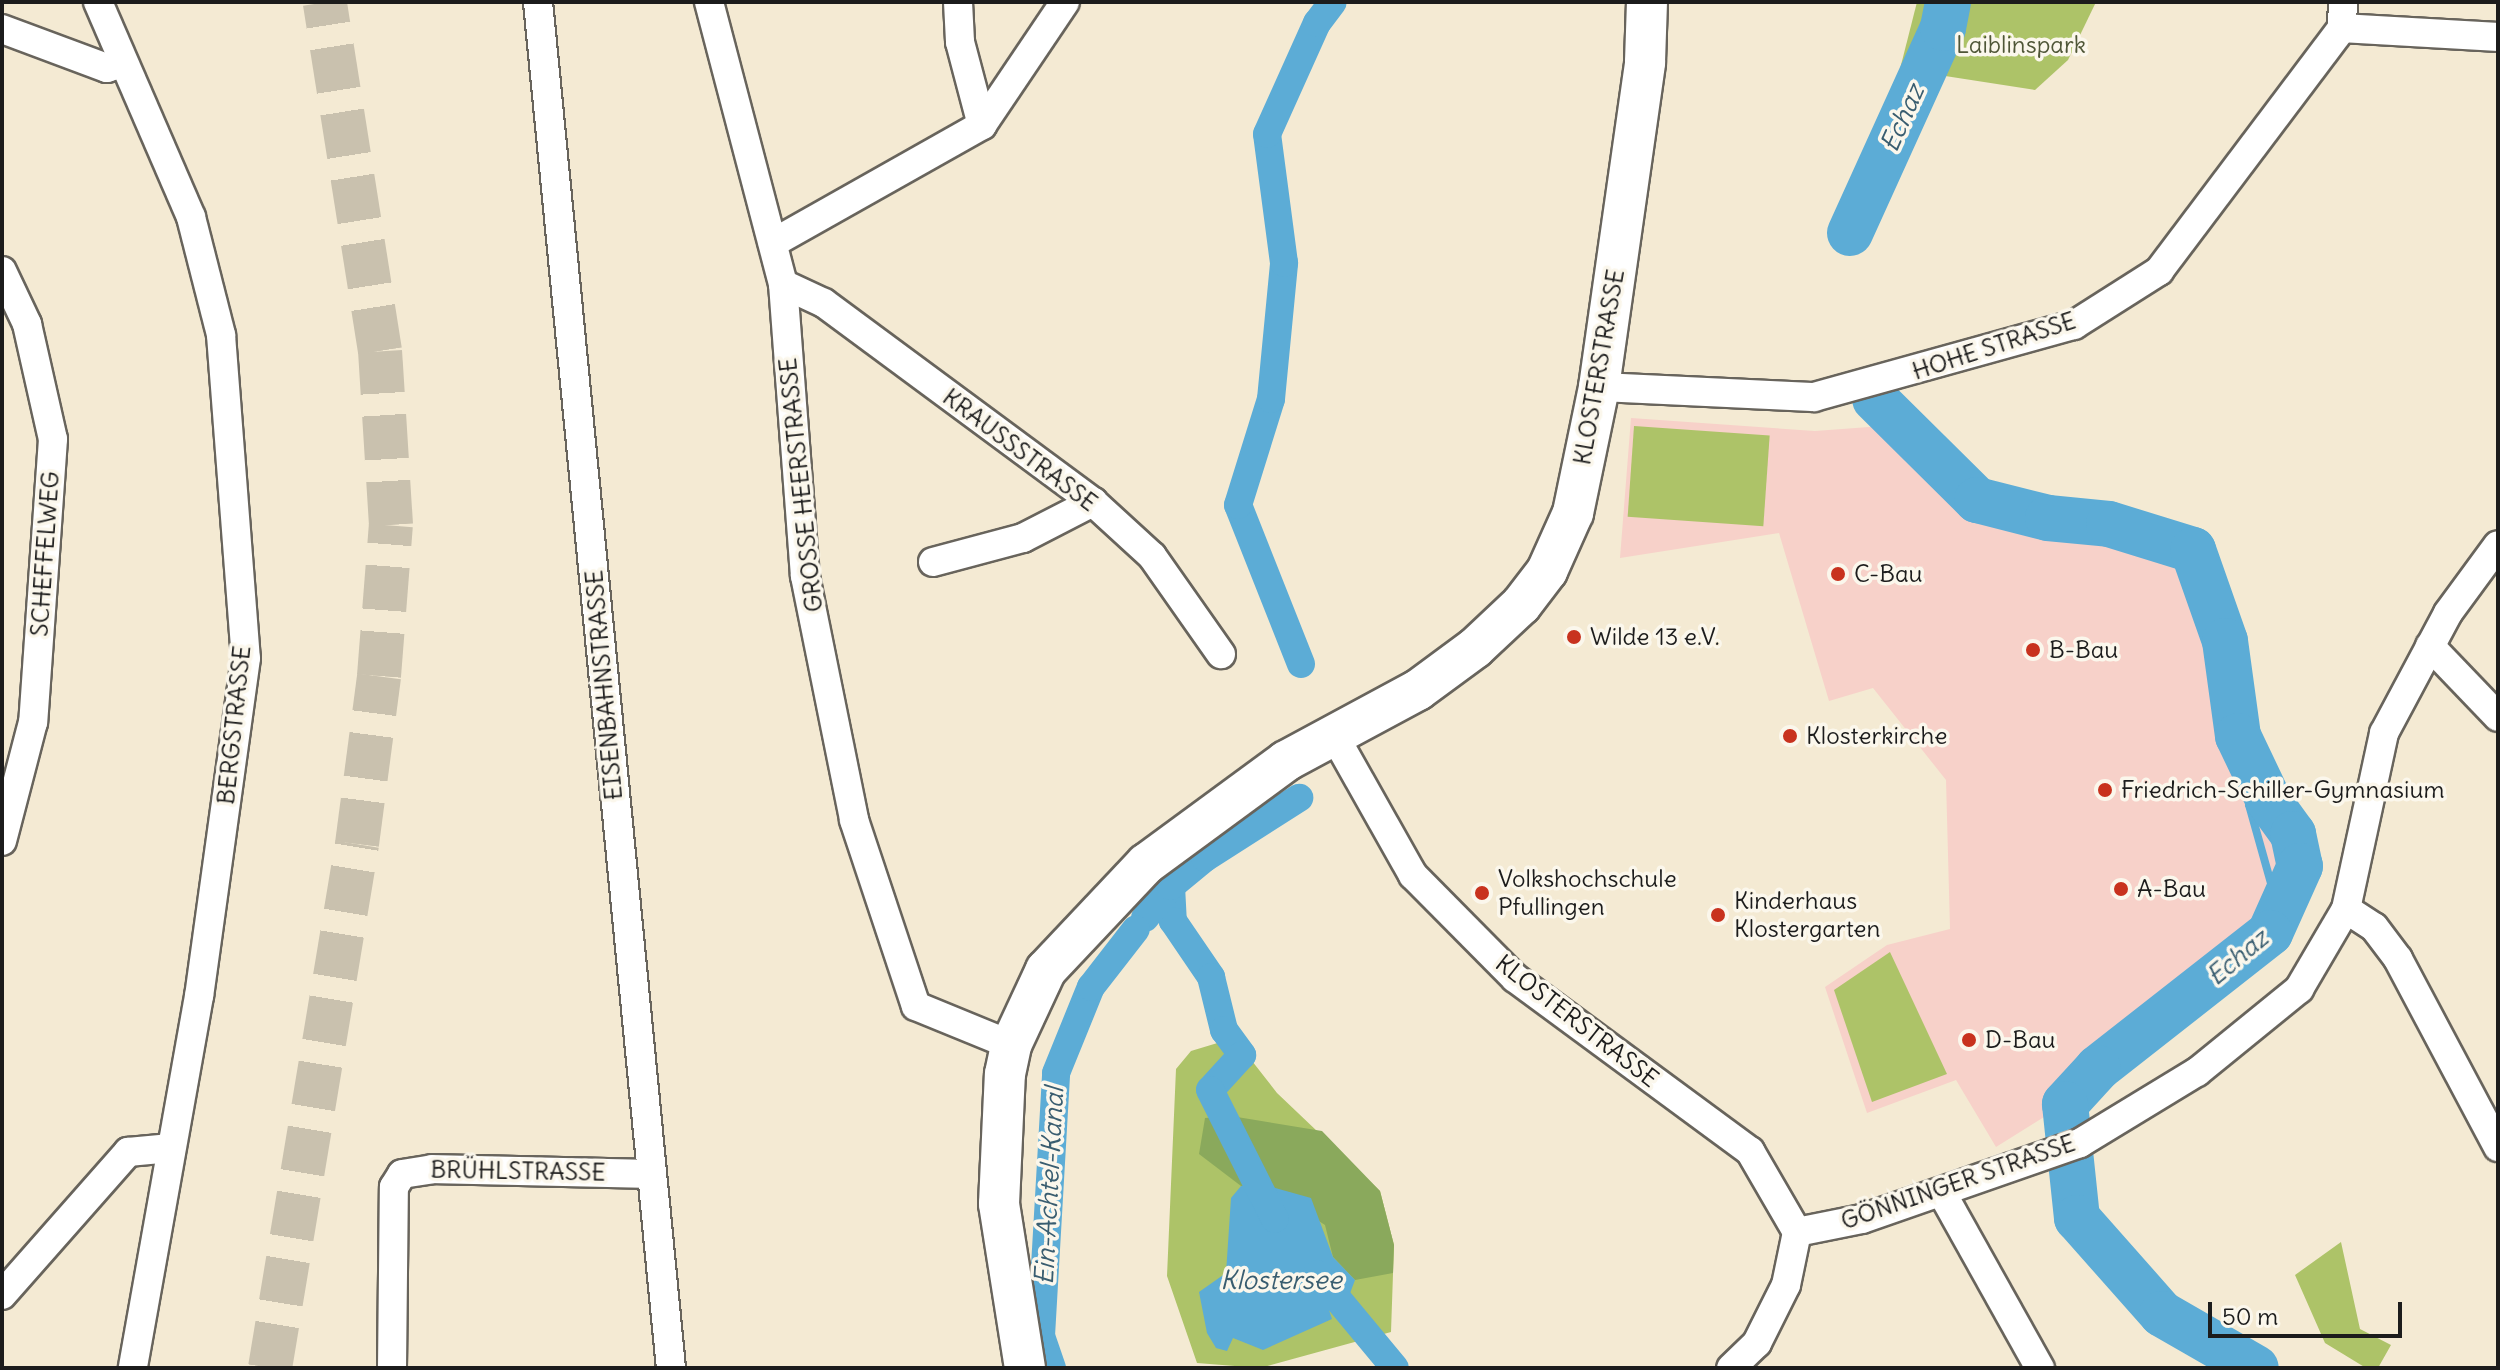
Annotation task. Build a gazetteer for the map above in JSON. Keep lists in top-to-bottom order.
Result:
{
  "streets": {
    "main road": ["KLOSTERSTRASSE"],
    "street": [
      "HOHE STRASSE",
      "KRAUSSSTRASSE",
      "GROSSE HEERSTRASSE",
      "SCHEFFELWEG",
      "EISENBAHNSTRASSE",
      "BERGSTRASSE",
      "BRÜHLSTRASSE",
      "GÖNNINGER STRASSE"
    ]
  },
  "crossings": [
    ["HOHE STRASSE", "KLOSTERSTRASSE"],
    ["KLOSTERSTRASSE", "GÖNNINGER STRASSE"],
    ["KRAUSSSTRASSE", "GROSSE HEERSTRASSE"],
    ["EISENBAHNSTRASSE", "BRÜHLSTRASSE"]
  ],
  "water": ["Echaz", "Ein-Achtel-Kanal", "Klostersee"],
  "parks": ["Laiblinspark"],
  "places": [
    "C-Bau",
    "Wilde 13 e.V.",
    "B-Bau",
    "Klosterkirche",
    "Friedrich-Schiller-Gymnasium",
    "A-Bau",
    "Volkshochschule Pfullingen",
    "Kinderhaus Klostergarten",
    "D-Bau"
  ],
  "scale_bar": "50 m"
}
